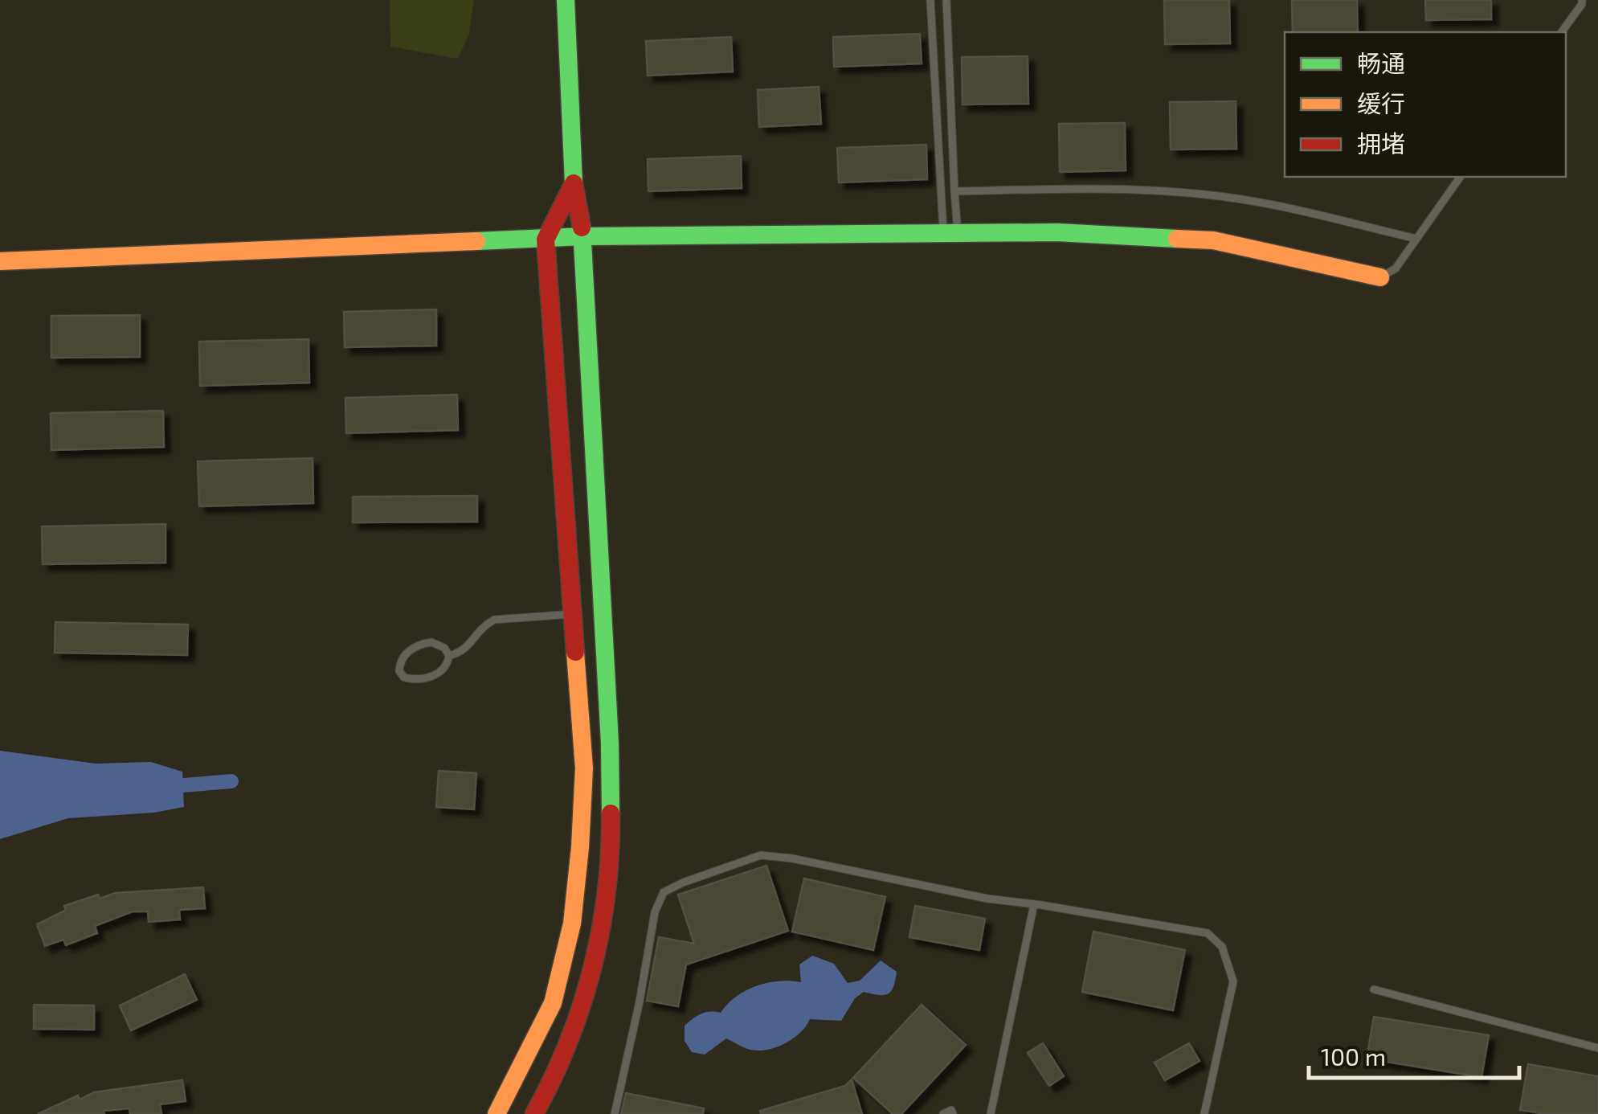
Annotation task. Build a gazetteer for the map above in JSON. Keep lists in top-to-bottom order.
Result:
{
  "legend": ["畅通", "缓行", "拥堵"],
  "scale_bar": "100 m"
}
